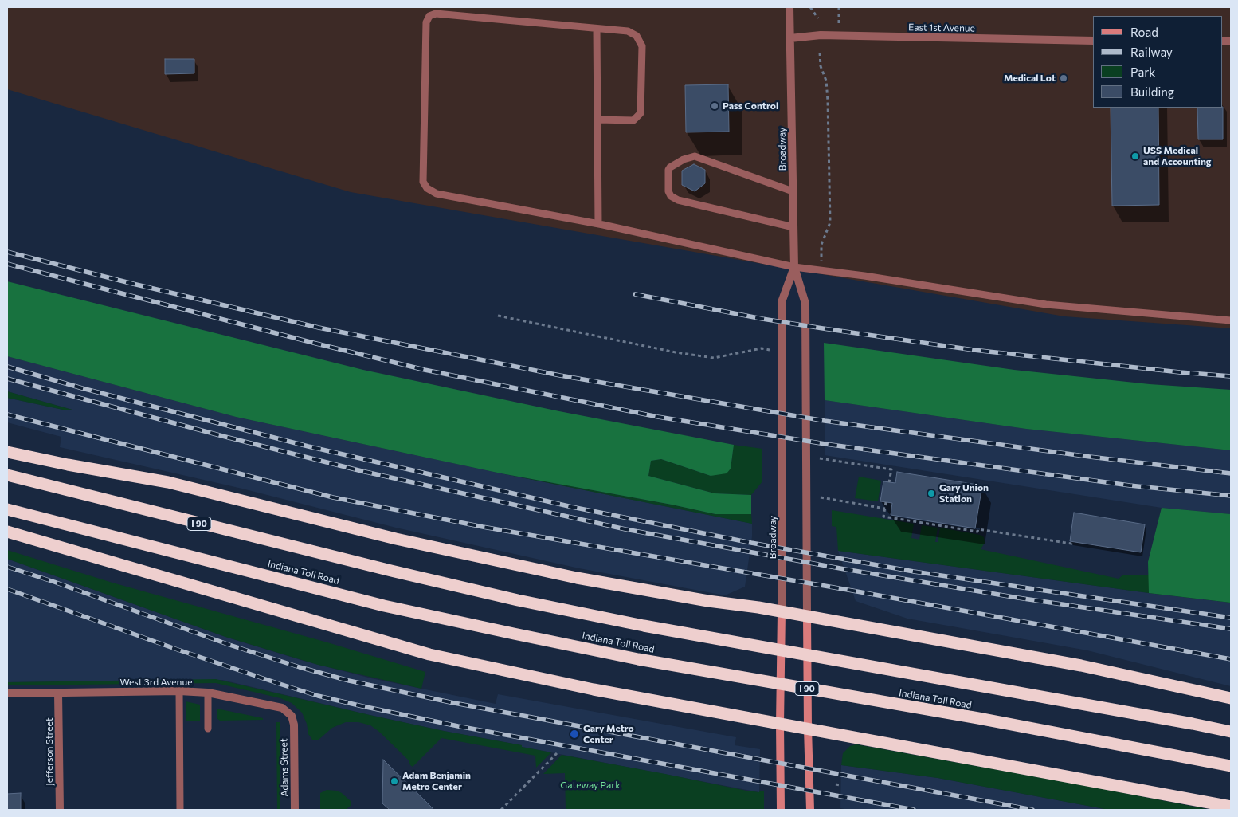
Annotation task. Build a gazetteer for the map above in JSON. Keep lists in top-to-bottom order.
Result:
{
  "streets": {
    "highway": ["I 90", "Indiana Toll Road"],
    "main road": ["Broadway"],
    "street": [
      "East 1st Avenue",
      "West 3rd Avenue",
      "Jefferson Street",
      "Adams Street"
    ]
  },
  "crossings": [
    ["East 1st Avenue", "Broadway"],
    ["West 3rd Avenue", "Jefferson Street"],
    ["West 3rd Avenue", "Adams Street"]
  ],
  "parks": ["Gateway Park"],
  "places": [
    "Medical Lot",
    "Pass Control",
    "USS Medical and Accounting",
    "Gary Union Station",
    "Gary Metro Center",
    "Adam Benjamin Metro Center"
  ],
  "legend": [
    "Road",
    "Railway",
    "Park",
    "Building"
  ]
}
